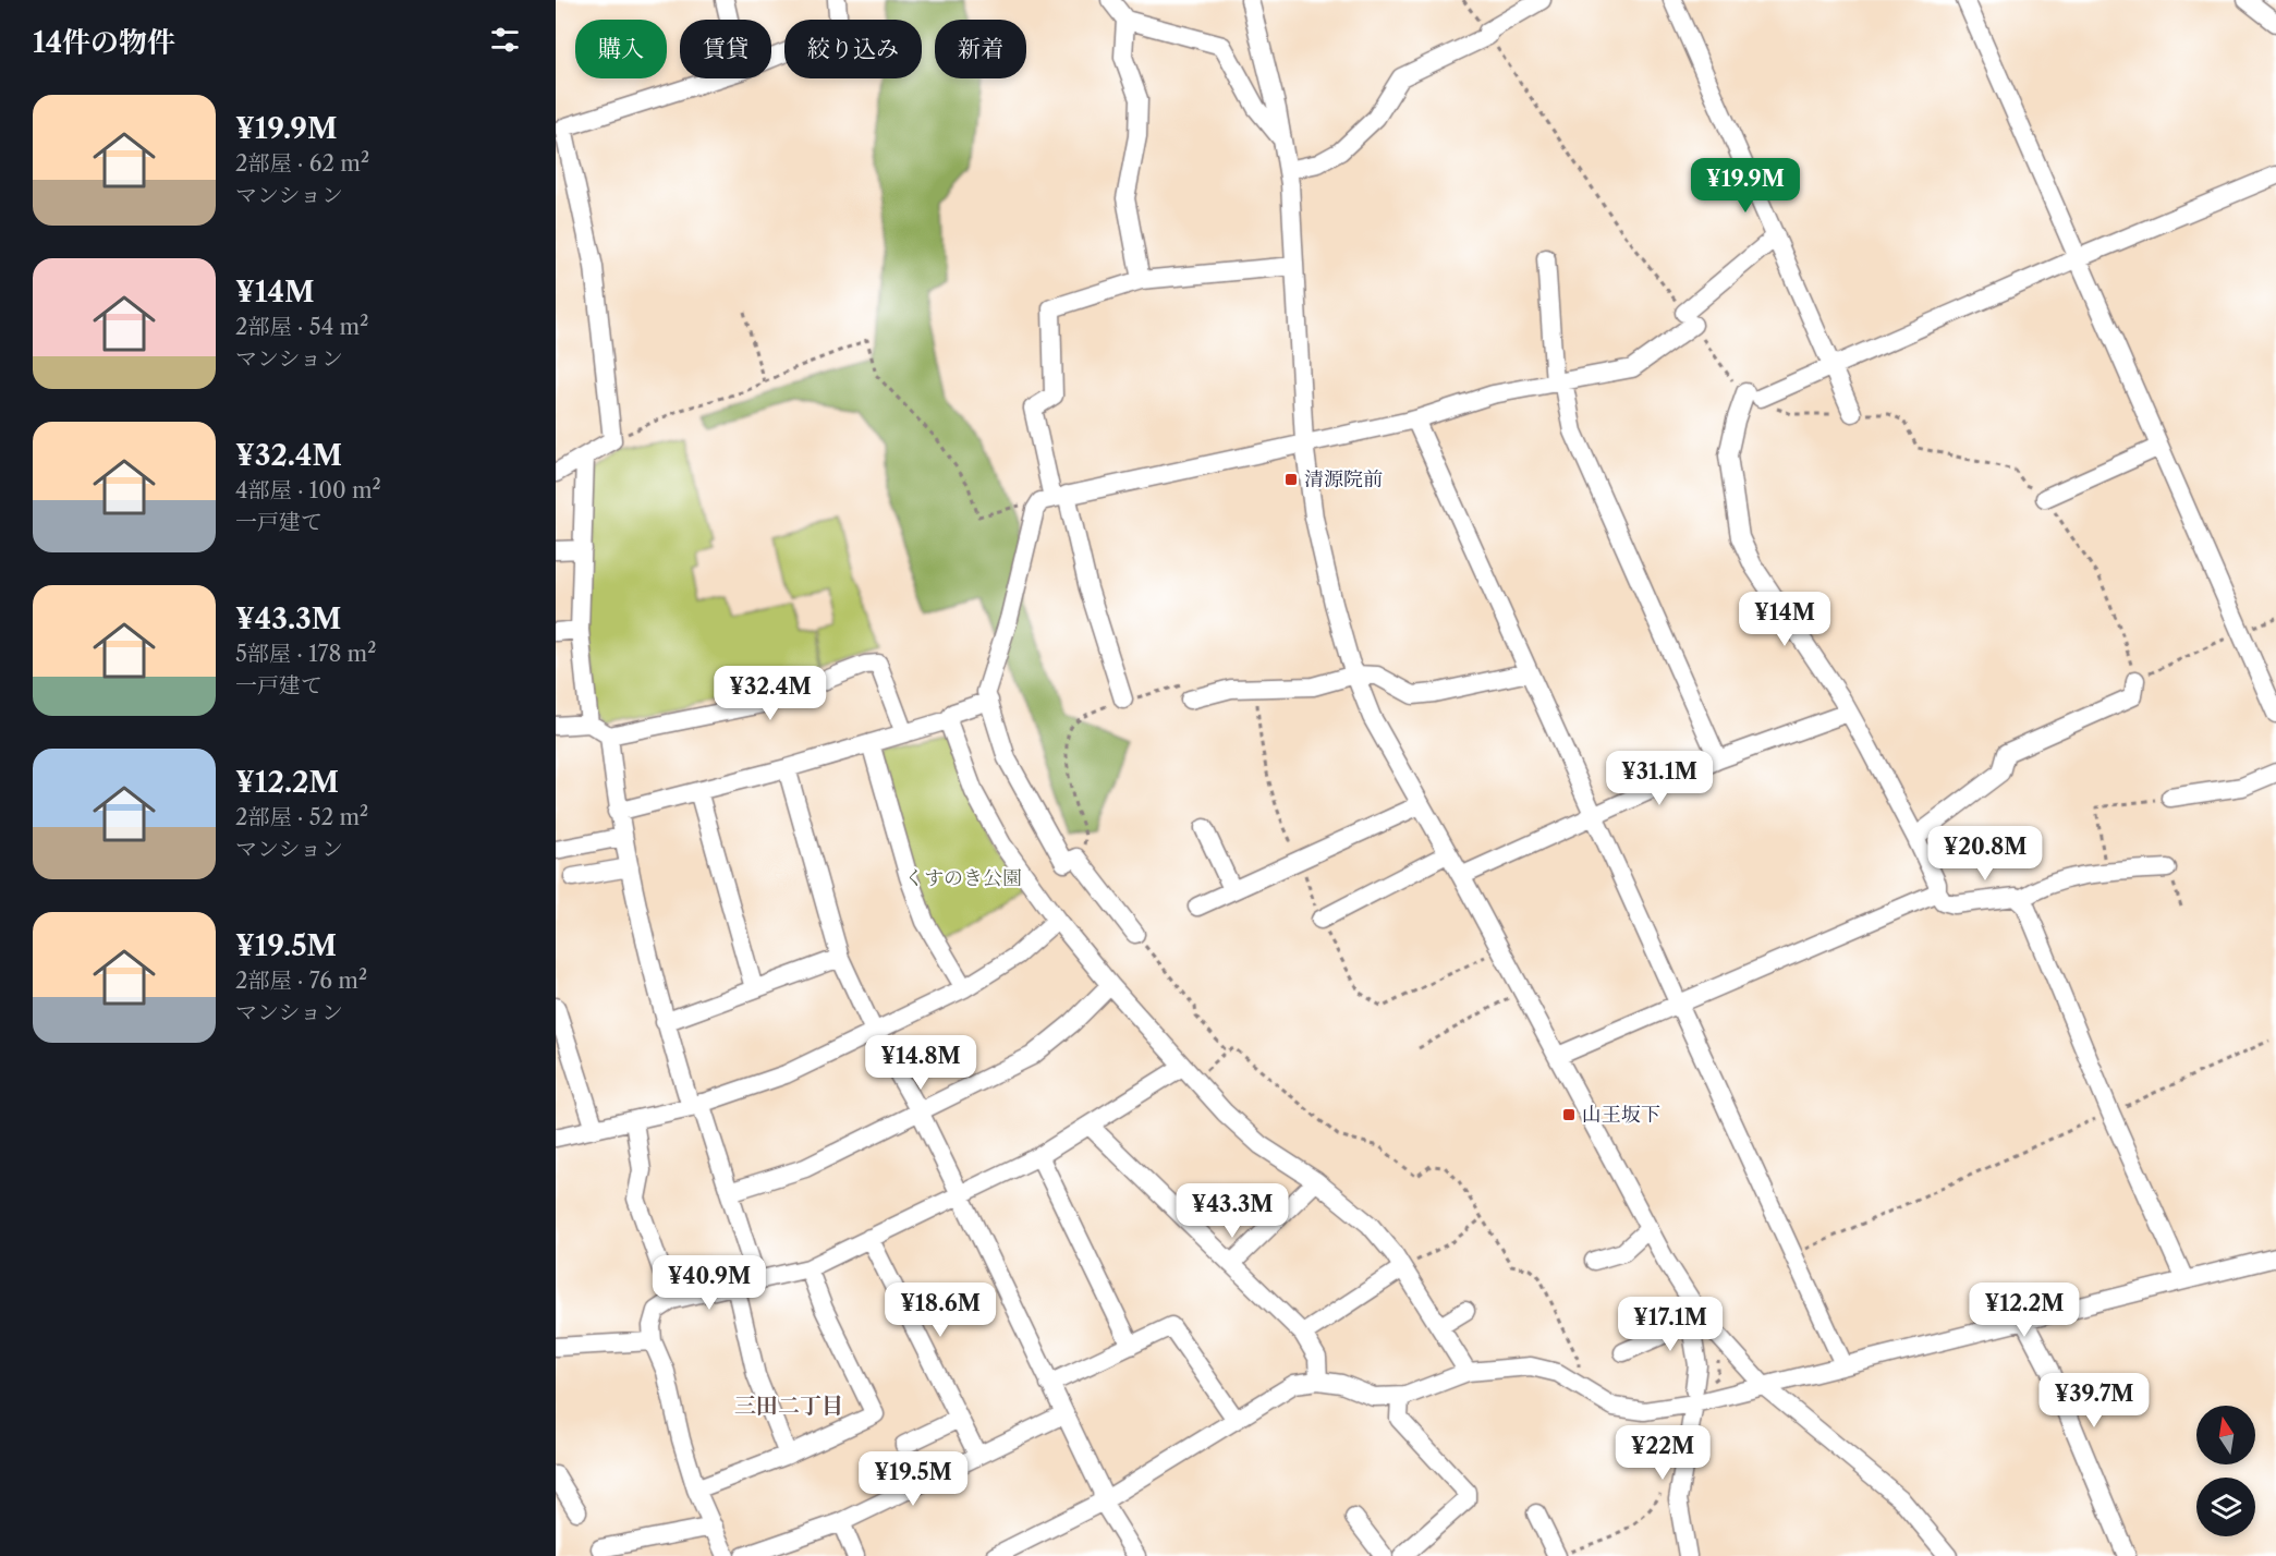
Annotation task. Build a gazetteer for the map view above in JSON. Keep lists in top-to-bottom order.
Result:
{
  "districts": ["三田二丁目"],
  "parks": ["くすのき公園"],
  "places": {
    "transit": ["清源院前", "山王坂下"]
  },
  "north": "top",
  "page": {
    "heading": "14件の物件",
    "chip": [
      "購入",
      "賃貸",
      "絞り込み",
      "新着"
    ],
    "list": [
      {
        "name": "¥19.9M",
        "note": "2部屋 · 62 m² · マンション"
      },
      {
        "name": "¥14M",
        "note": "2部屋 · 54 m² · マンション"
      },
      {
        "name": "¥32.4M",
        "note": "4部屋 · 100 m² · 一戸建て"
      },
      {
        "name": "¥43.3M",
        "note": "5部屋 · 178 m² · 一戸建て"
      },
      {
        "name": "¥12.2M",
        "note": "2部屋 · 52 m² · マンション"
      },
      {
        "name": "¥19.5M",
        "note": "2部屋 · 76 m² · マンション"
      }
    ],
    "price": [
      "¥19.9M",
      "¥14M",
      "¥32.4M",
      "¥31.1M",
      "¥20.8M",
      "¥14.8M",
      "¥43.3M",
      "¥40.9M",
      "¥18.6M",
      "¥12.2M",
      "¥17.1M",
      "¥39.7M",
      "¥22M",
      "¥19.5M"
    ]
  }
}
